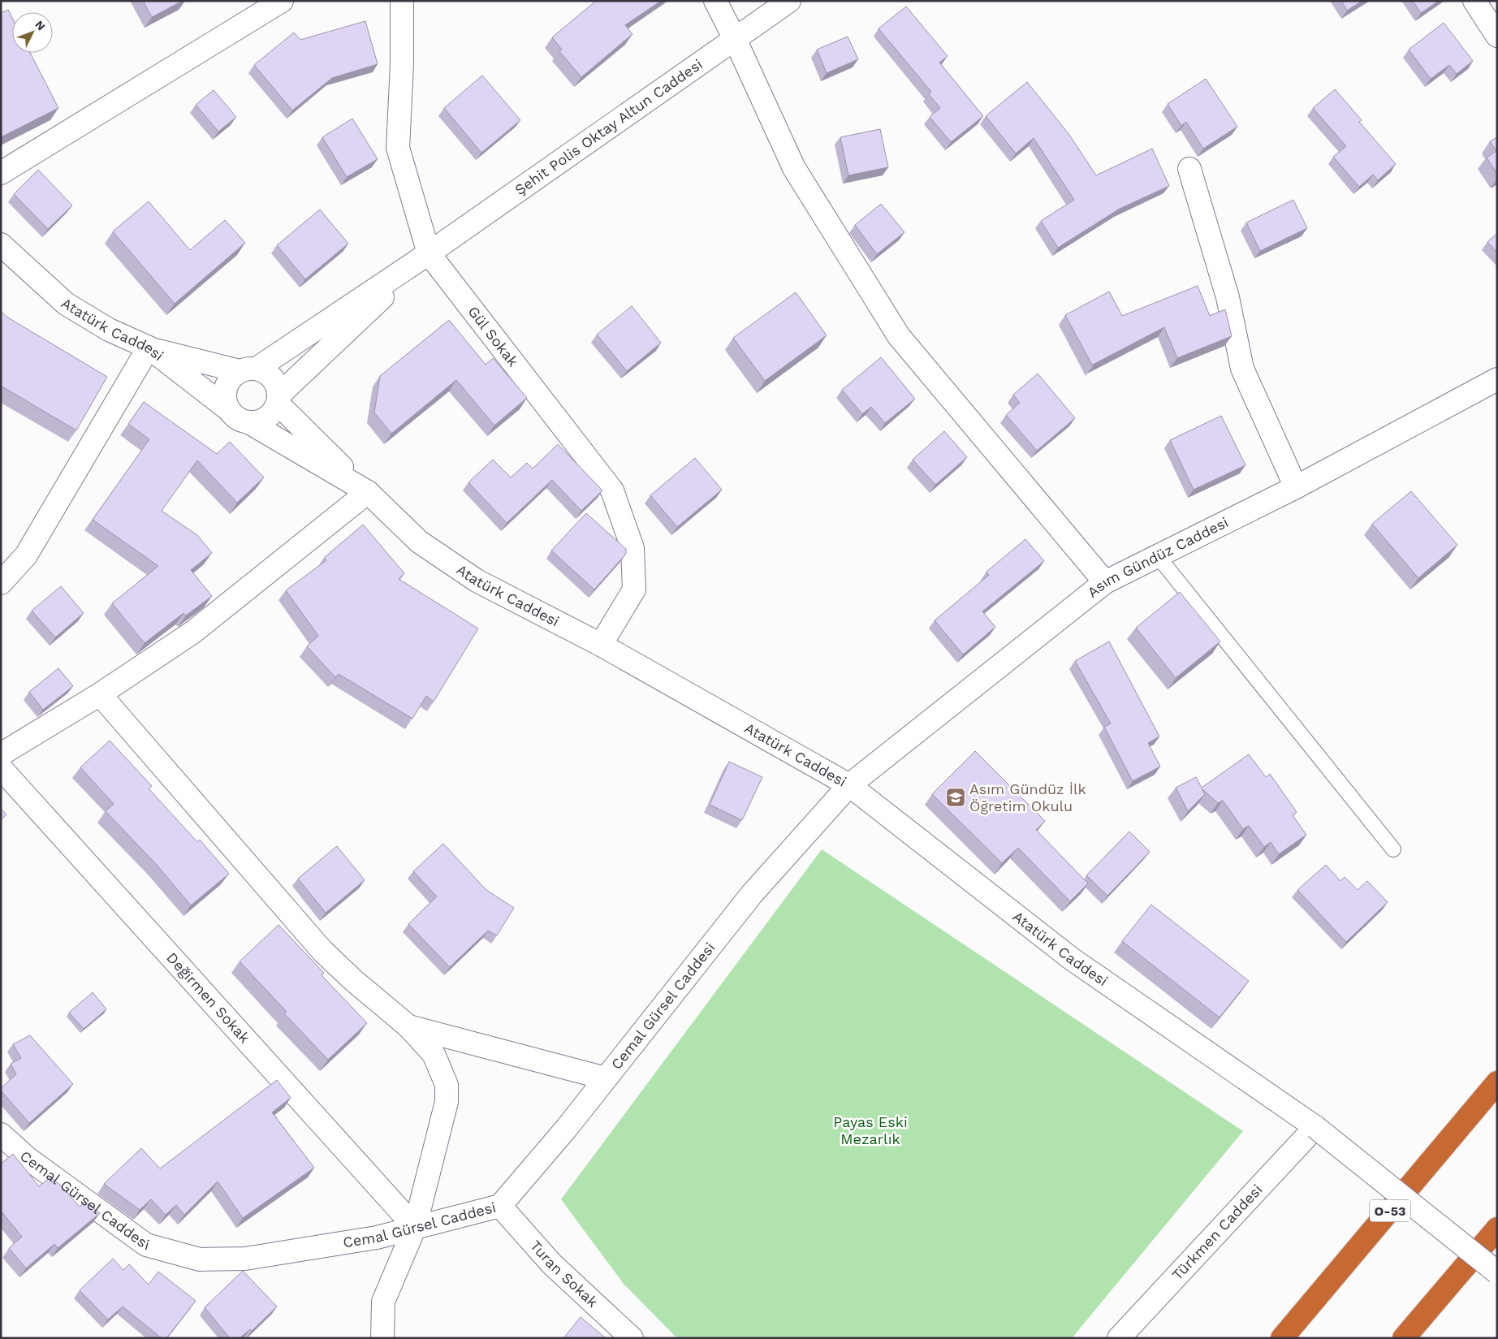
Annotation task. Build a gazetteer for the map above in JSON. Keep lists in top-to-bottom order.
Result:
{
  "streets": {
    "highway": ["O-53"],
    "street": [
      "Şehit Polis Oktay Altun Caddesi",
      "Atatürk Caddesi",
      "Gül Sokak",
      "Asım Gündüz Caddesi",
      "Değirmen Sokak",
      "Cemal Gürsel Caddesi",
      "Türkmen Caddesi",
      "Turan Sokak"
    ]
  },
  "crossings": [
    ["Şehit Polis Oktay Altun Caddesi", "Atatürk Caddesi"],
    ["Şehit Polis Oktay Altun Caddesi", "Gül Sokak"],
    ["Atatürk Caddesi", "Gül Sokak"],
    ["Atatürk Caddesi", "Asım Gündüz Caddesi"],
    ["Atatürk Caddesi", "Cemal Gürsel Caddesi"],
    ["Atatürk Caddesi", "Türkmen Caddesi"],
    ["Asım Gündüz Caddesi", "Cemal Gürsel Caddesi"],
    ["Değirmen Sokak", "Cemal Gürsel Caddesi"],
    ["Cemal Gürsel Caddesi", "Turan Sokak"]
  ],
  "parks": ["Payas Eski Mezarlık"],
  "places": {
    "school or university": ["Asım Gündüz İlk Öğretim Okulu"]
  },
  "north": "top right"
}
